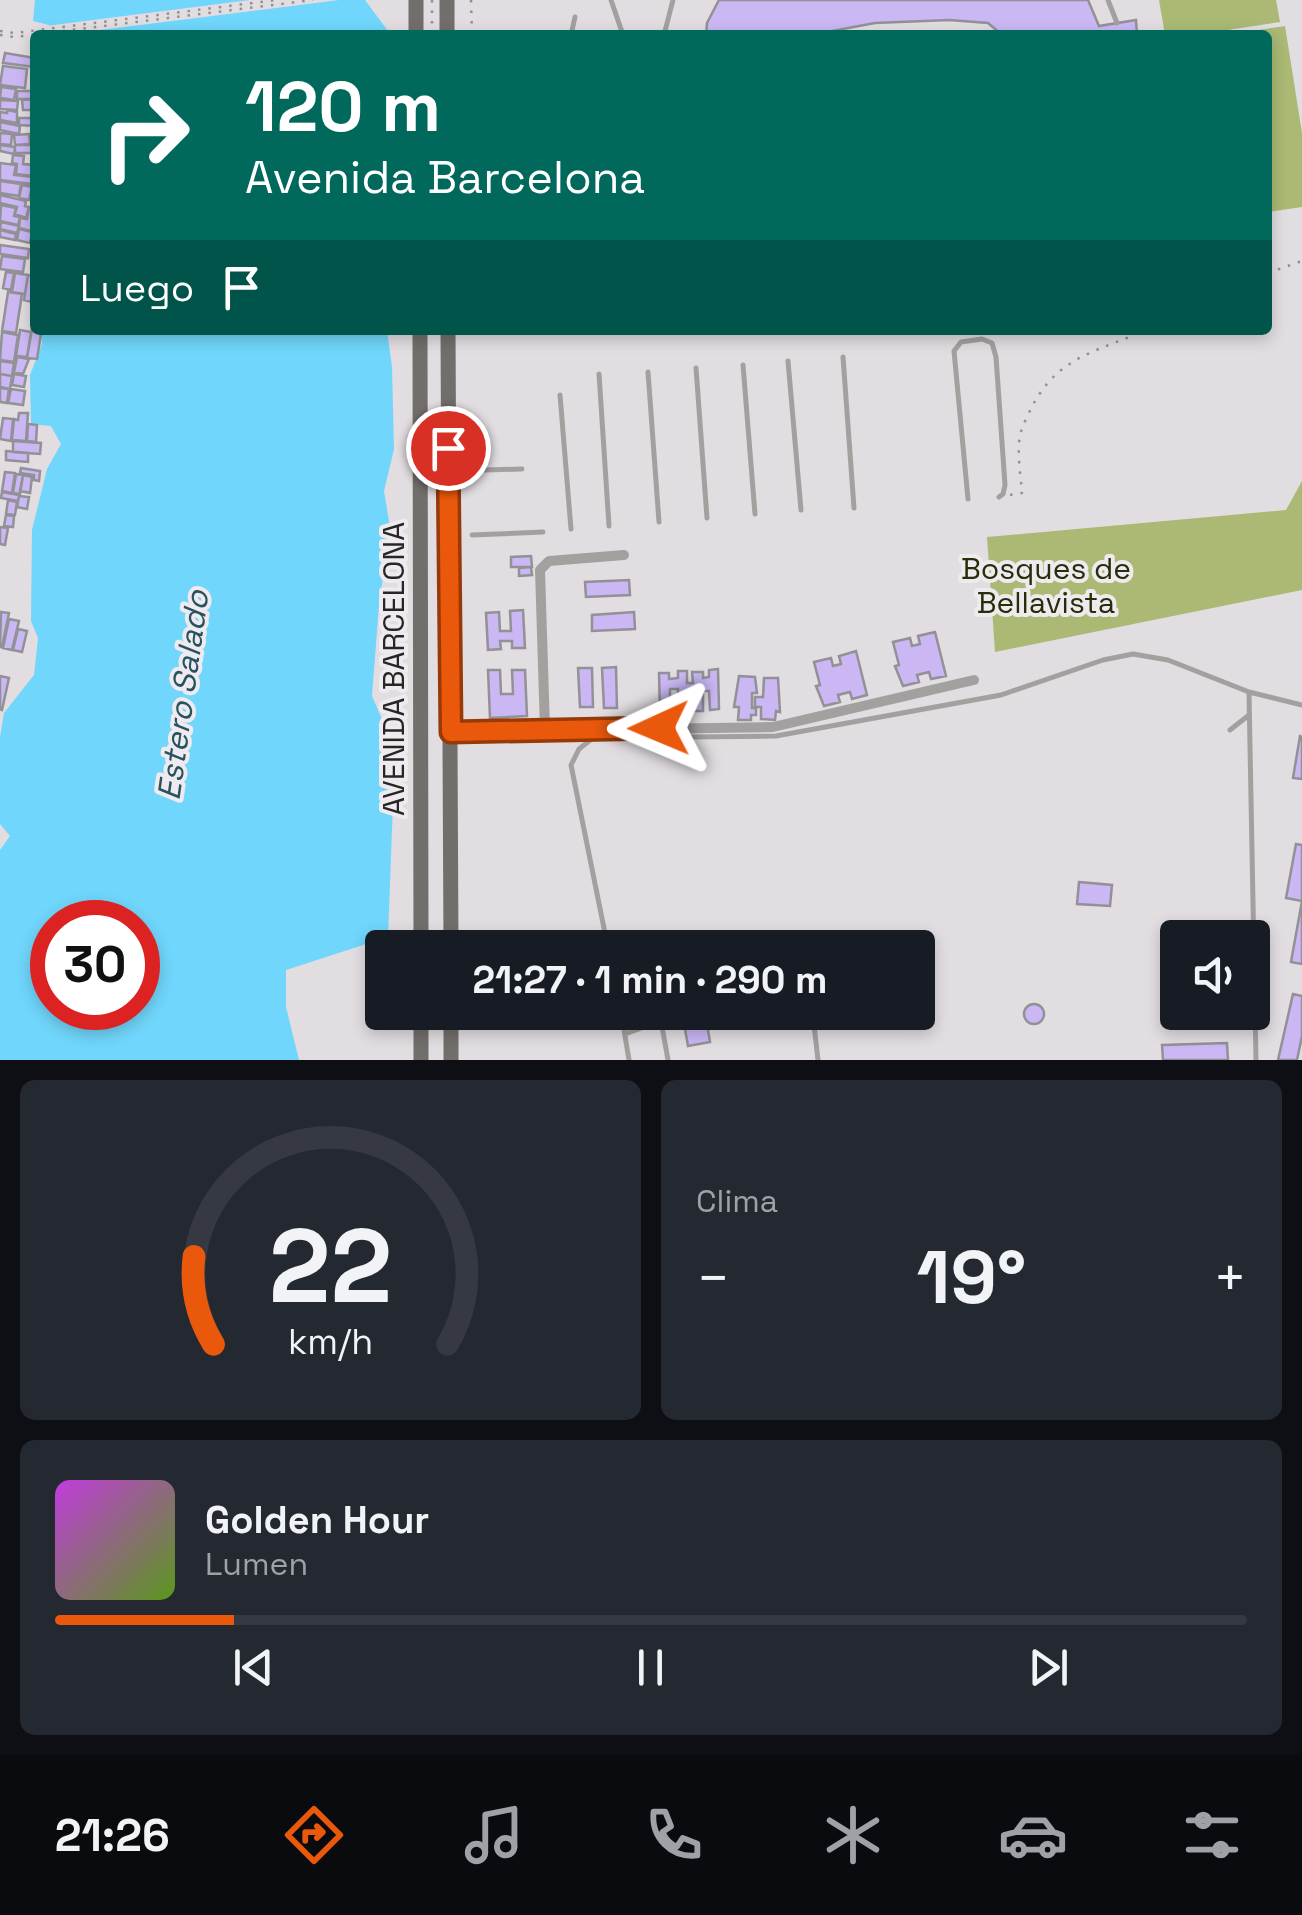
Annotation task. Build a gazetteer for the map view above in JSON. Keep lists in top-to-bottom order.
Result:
{
  "streets": {
    "main road": ["AVENIDA BARCELONA"]
  },
  "water": ["Estero Salado"],
  "parks": ["Bosques de Bellavista"],
  "page": {
    "turn": ["120 m", "Avenida Barcelona"],
    "then": "Luego",
    "limit": "30",
    "trip": "21:27 · 1 min · 290 m",
    "tile": "Clima",
    "heat": ["−", "19°", "+"],
    "song": ["Golden Hour", "Lumen"],
    "tabs": "21:26",
    "gauge": ["22", "km/h"]
  }
}
